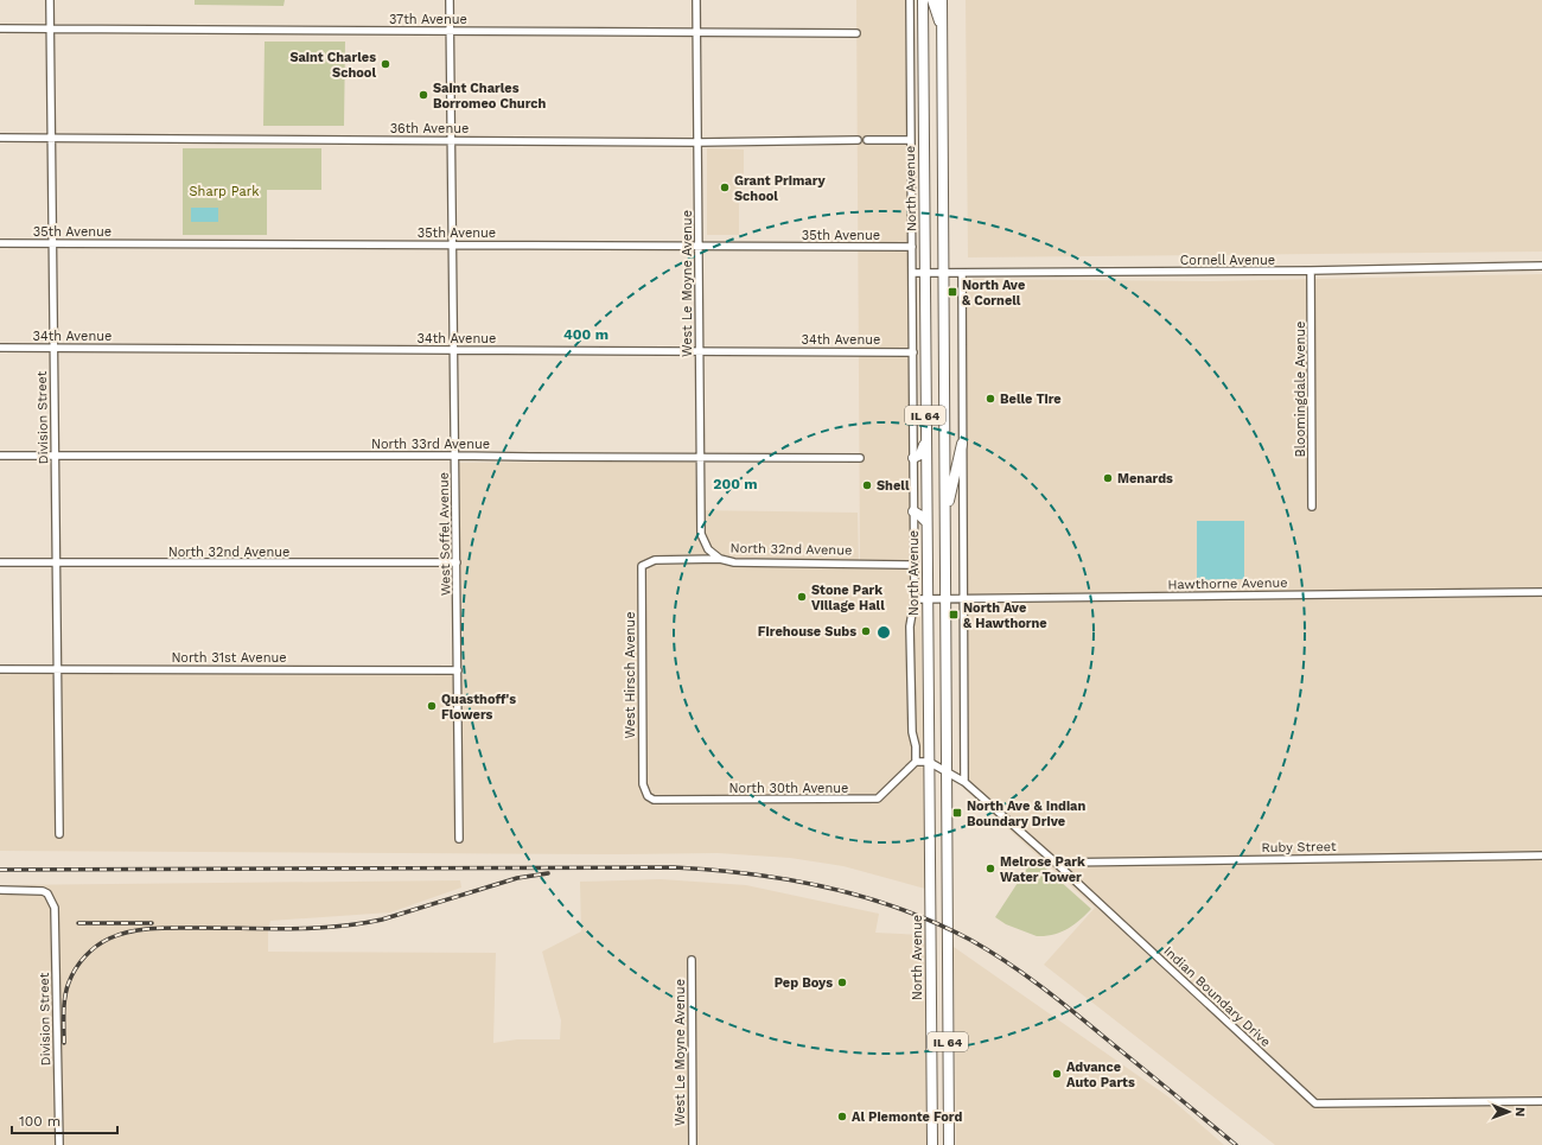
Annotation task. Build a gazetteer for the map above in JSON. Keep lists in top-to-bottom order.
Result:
{
  "streets": {
    "main road": ["North Avenue", "IL 64"],
    "street": [
      "37th Avenue",
      "36th Avenue",
      "35th Avenue",
      "Cornell Avenue",
      "West Le Moyne Avenue",
      "34th Avenue",
      "Bloomingdale Avenue",
      "Division Street",
      "North 33rd Avenue",
      "West Soffel Avenue",
      "North 32nd Avenue",
      "Hawthorne Avenue",
      "North 31st Avenue",
      "West Hirsch Avenue",
      "North 30th Avenue",
      "Ruby Street",
      "Indian Boundary Drive"
    ]
  },
  "crossings": [
    ["37th Avenue", "West Le Moyne Avenue"],
    ["37th Avenue", "Division Street"],
    ["37th Avenue", "West Soffel Avenue"],
    ["36th Avenue", "West Le Moyne Avenue"],
    ["36th Avenue", "Division Street"],
    ["36th Avenue", "West Soffel Avenue"],
    ["North Avenue", "35th Avenue"],
    ["North Avenue", "Cornell Avenue"],
    ["North Avenue", "34th Avenue"],
    ["North Avenue", "North 32nd Avenue"],
    ["North Avenue", "Hawthorne Avenue"],
    ["North Avenue", "North 30th Avenue"],
    ["North Avenue", "Indian Boundary Drive"],
    ["35th Avenue", "West Le Moyne Avenue"],
    ["35th Avenue", "Division Street"],
    ["35th Avenue", "West Soffel Avenue"],
    ["Cornell Avenue", "Bloomingdale Avenue"],
    ["Cornell Avenue", "IL 64"],
    ["West Le Moyne Avenue", "34th Avenue"],
    ["West Le Moyne Avenue", "North 33rd Avenue"],
    ["West Le Moyne Avenue", "North 32nd Avenue"],
    ["34th Avenue", "Division Street"],
    ["34th Avenue", "West Soffel Avenue"],
    ["IL 64", "Hawthorne Avenue"],
    ["IL 64", "Indian Boundary Drive"],
    ["Division Street", "North 33rd Avenue"],
    ["Division Street", "North 32nd Avenue"],
    ["Division Street", "North 31st Avenue"],
    ["North 33rd Avenue", "West Soffel Avenue"],
    ["West Soffel Avenue", "North 32nd Avenue"],
    ["West Soffel Avenue", "North 31st Avenue"],
    ["North 32nd Avenue", "West Hirsch Avenue"],
    ["West Hirsch Avenue", "North 30th Avenue"],
    ["Ruby Street", "Indian Boundary Drive"]
  ],
  "parks": ["Sharp Park"],
  "places": {
    "other": [
      "Saint Charles School",
      "Saint Charles Borromeo Church",
      "Grant Primary School",
      "Belle Tire",
      "Menards",
      "Shell",
      "Stone Park Village Hall",
      "Firehouse Subs",
      "Quasthoff's Flowers",
      "Melrose Park Water Tower",
      "Pep Boys",
      "Advance Auto Parts",
      "Al Piemonte Ford"
    ],
    "transit": ["North Ave & Cornell", "North Ave & Hawthorne", "North Ave & Indian Boundary Drive"]
  },
  "scale_bar": "100 m",
  "north": "right",
  "rings": ["400 m", "200 m"]
}
